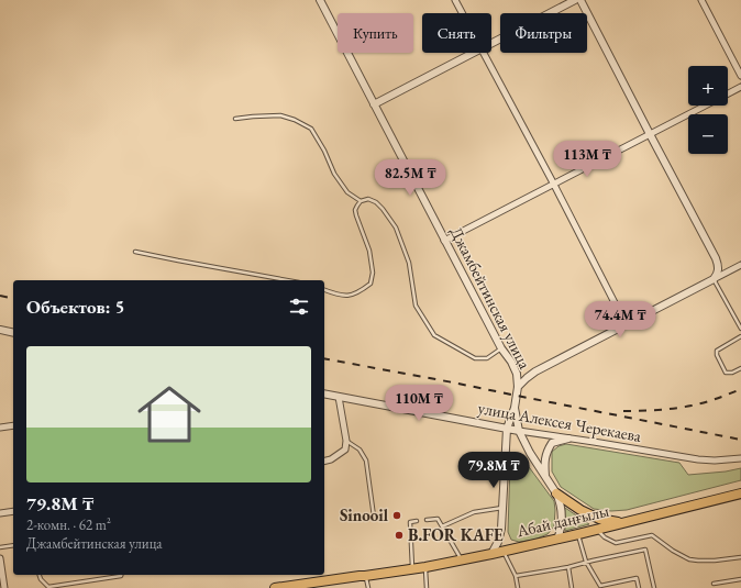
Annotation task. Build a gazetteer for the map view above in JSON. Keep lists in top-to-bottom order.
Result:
{
  "streets": {
    "main road": ["Абай даңғылы"],
    "street": ["Джамбейтинская улица", "улица Алексея Черекаева"]
  },
  "crossings": [
    ["Джамбейтинская улица", "улица Алексея Черекаева"],
    ["Джамбейтинская улица", "Абай даңғылы"]
  ],
  "places": ["Sinooil", "B.FOR KAFE"],
  "page": {
    "chip": ["Купить", "Снять", "Фильтры"],
    "map_buttons": ["+", "−"],
    "price": [
      "113M ₸",
      "82.5M ₸",
      "74.4M ₸",
      "110M ₸",
      "79.8M ₸"
    ],
    "heading": "Объектов: 5",
    "list": [
      {
        "name": "79.8M ₸",
        "note": "2-комн. · 62 m² · Джамбейтинская улица"
      }
    ]
  }
}
